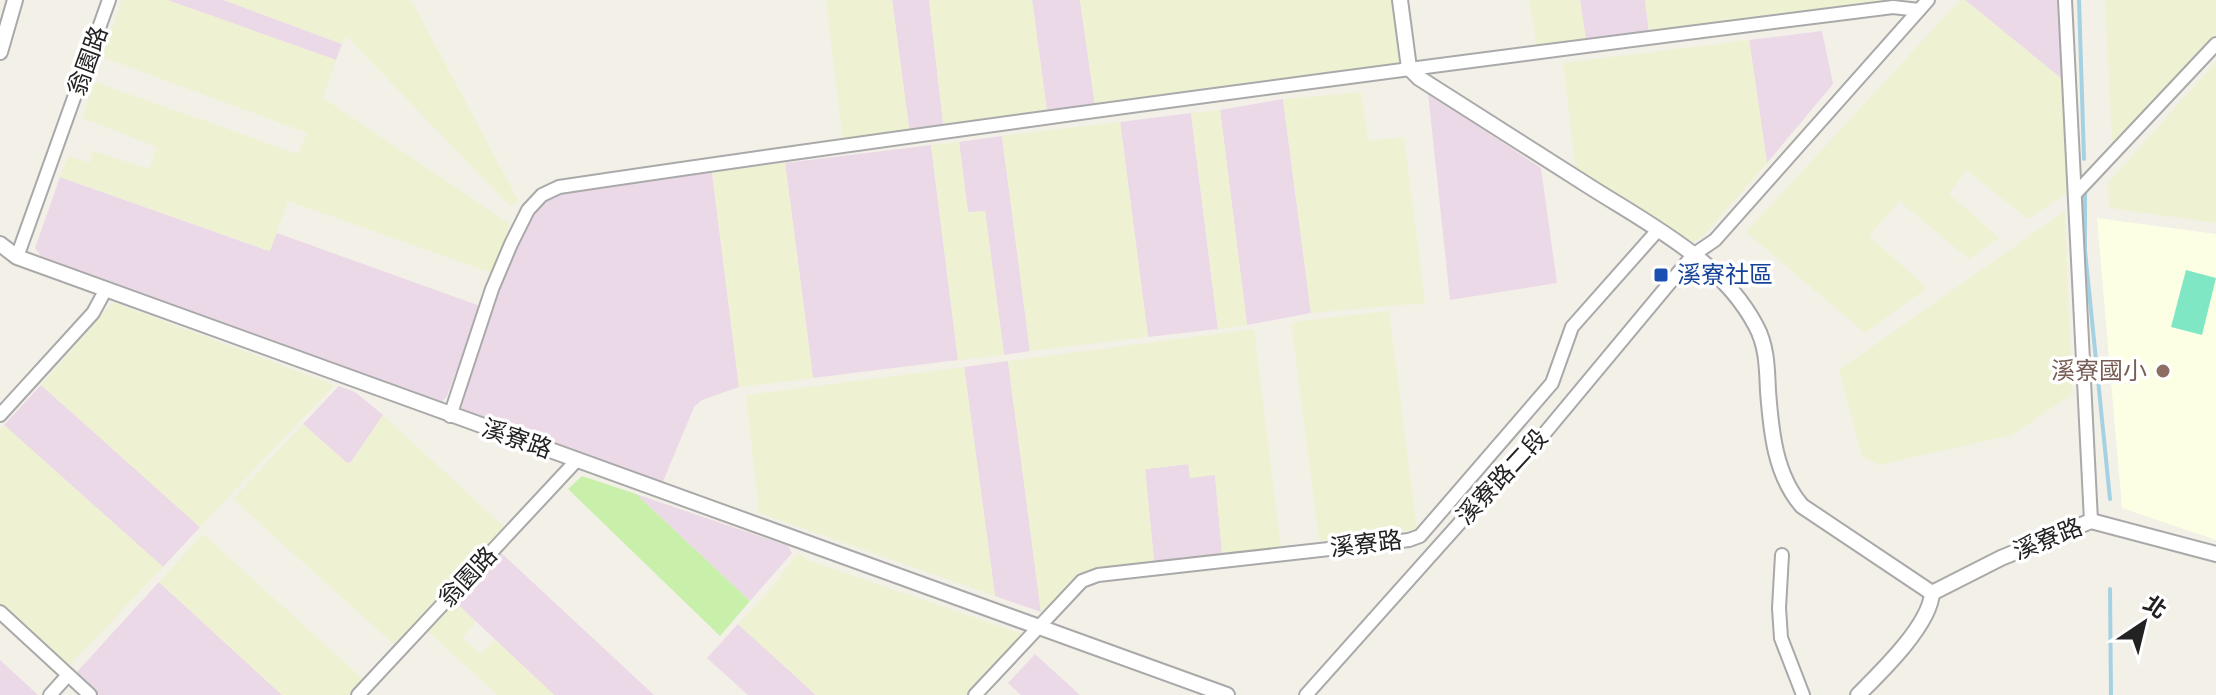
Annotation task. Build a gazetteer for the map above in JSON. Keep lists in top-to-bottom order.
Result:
{
  "streets": {
    "street": ["翁園路", "溪寮路", "溪寮路二段"]
  },
  "crossings": [
    ["翁園路", "溪寮路"]
  ],
  "places": {
    "transit": ["溪寮社區"],
    "other": ["溪寮國小"]
  },
  "north": "top right"
}
